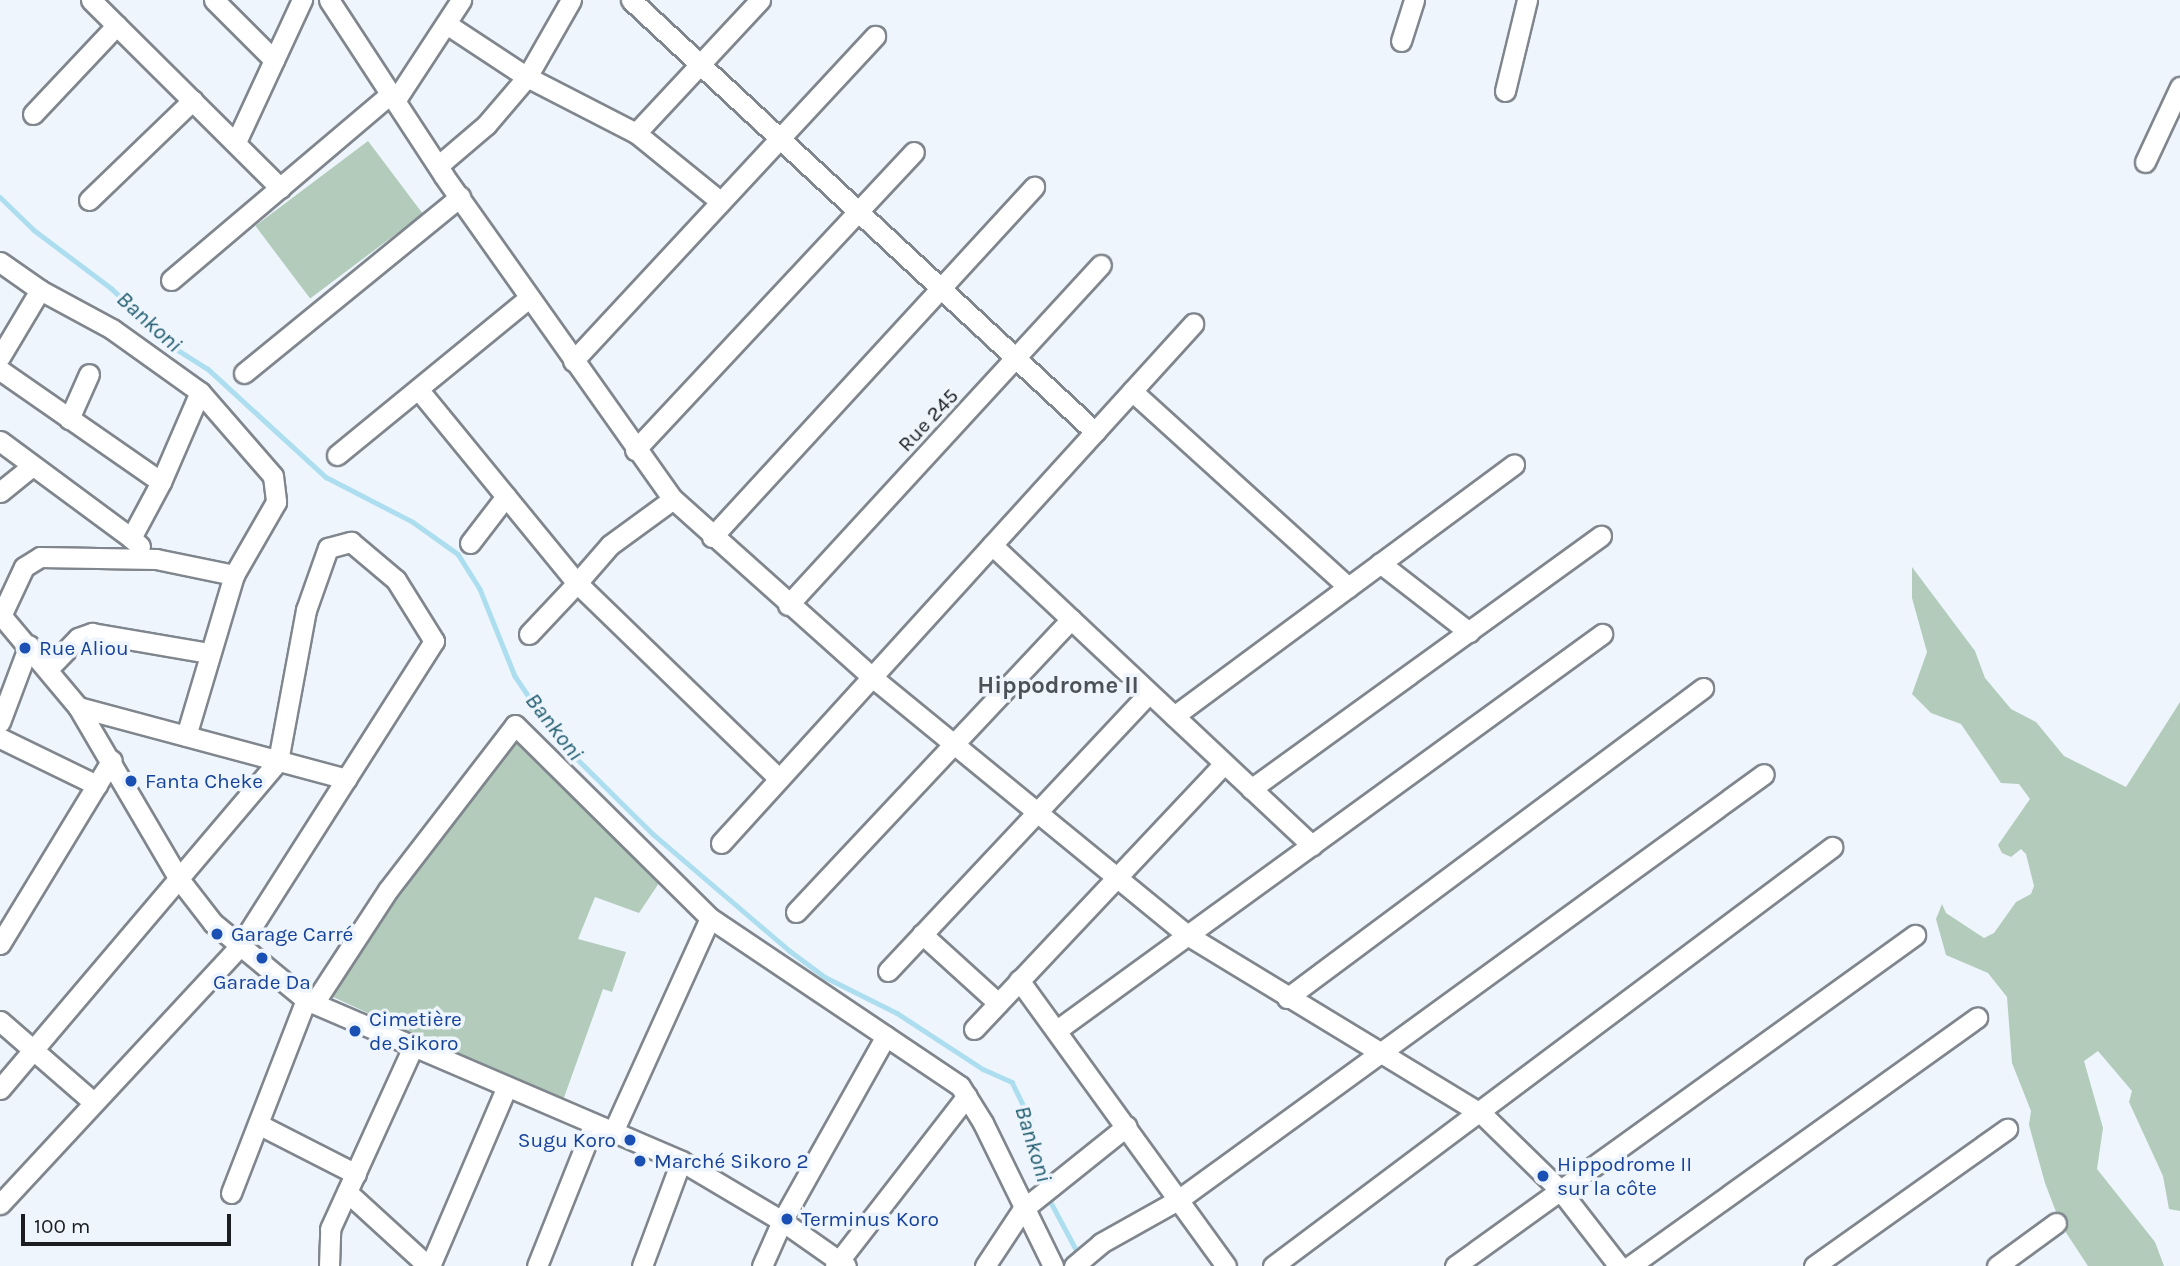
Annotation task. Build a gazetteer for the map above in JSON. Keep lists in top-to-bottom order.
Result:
{
  "streets": {
    "street": ["Rue 245"]
  },
  "districts": ["Hippodrome II"],
  "water": ["Bankoni"],
  "places": [
    "Rue Aliou",
    "Fanta Cheke",
    "Garage Carré",
    "Garade Da",
    "Cimetière de Sikoro",
    "Sugu Koro",
    "Marché Sikoro 2",
    "Hippodrome II sur la côte",
    "Terminus Koro"
  ],
  "scale_bar": "100 m"
}
